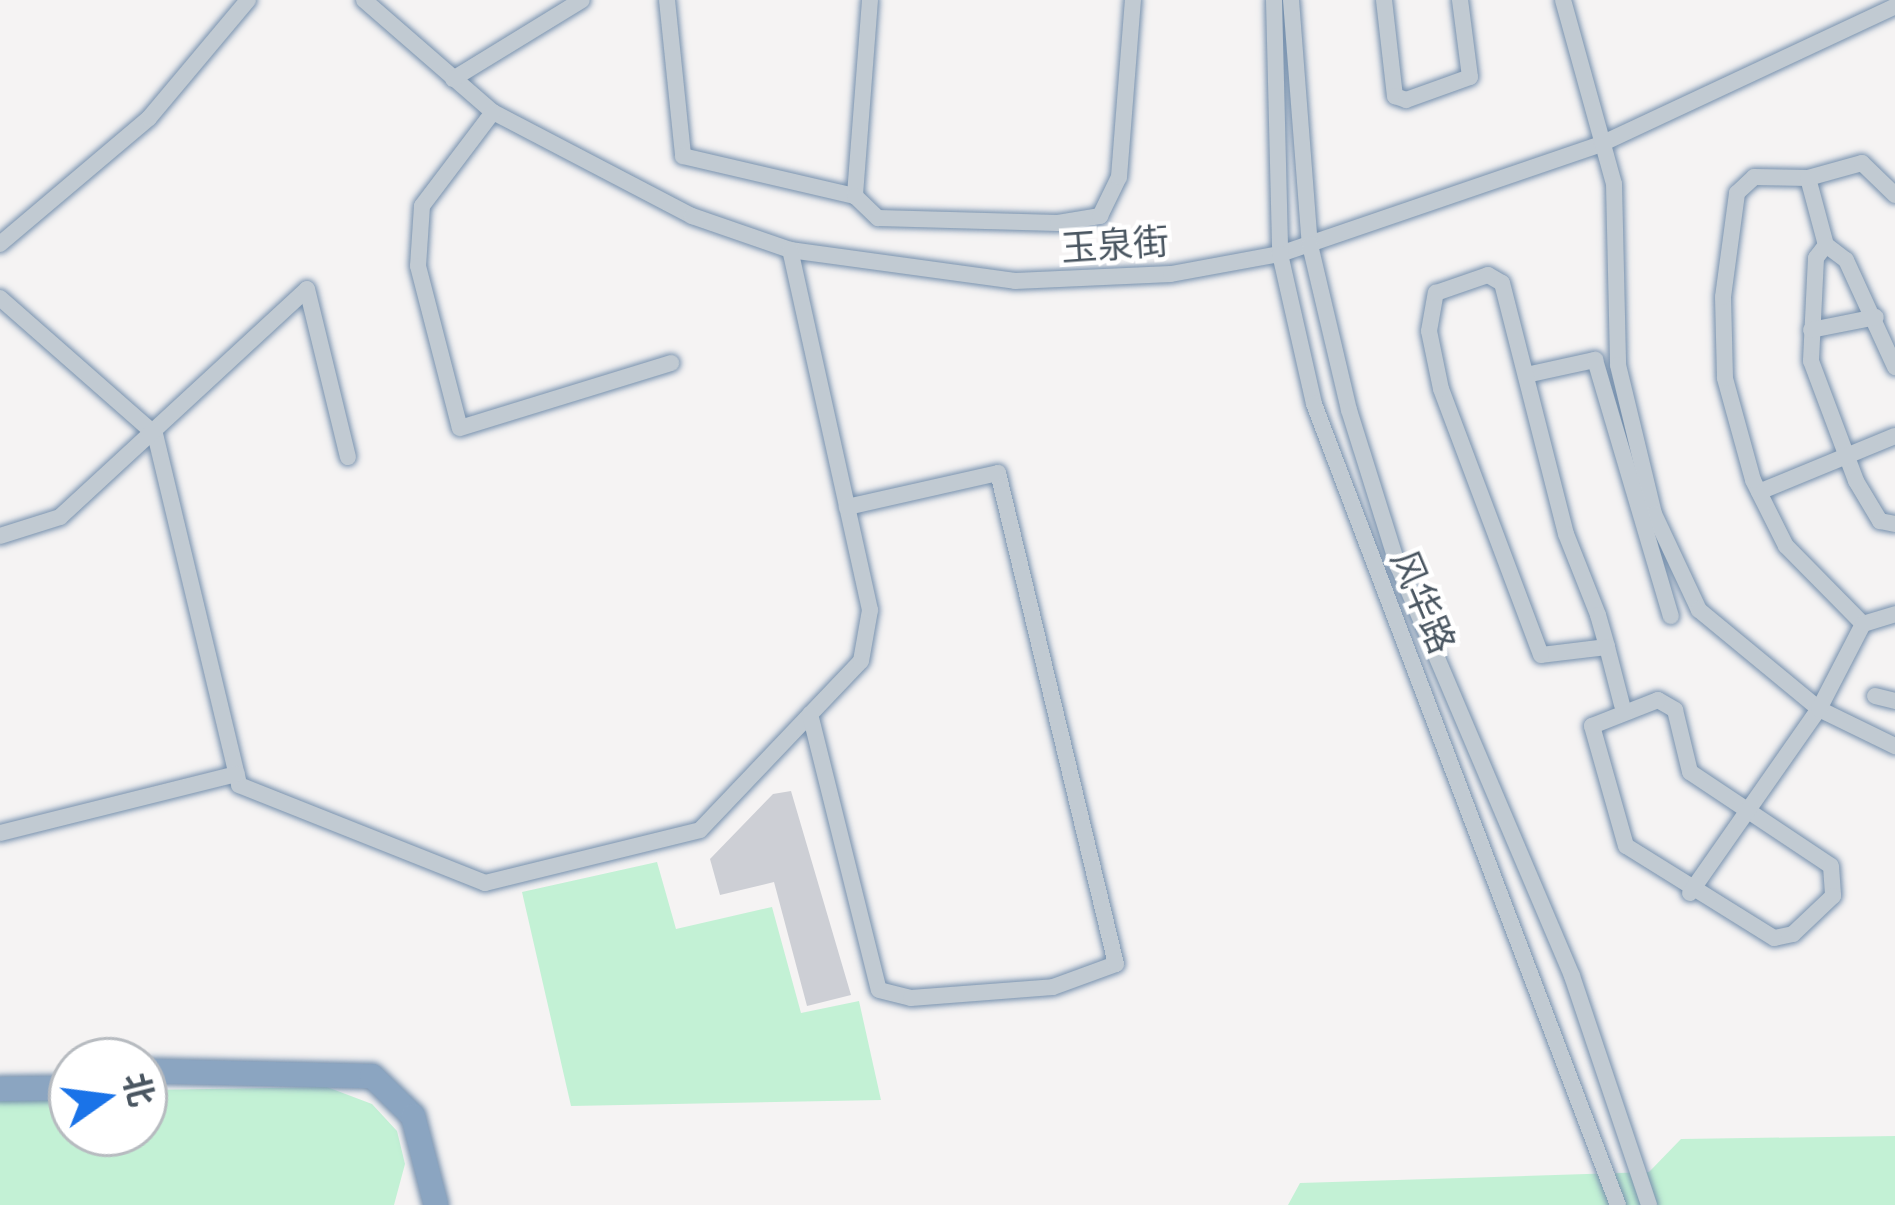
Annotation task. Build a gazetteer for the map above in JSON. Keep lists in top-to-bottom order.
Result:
{
  "streets": {
    "street": ["玉泉街", "风华路"]
  },
  "crossings": [
    ["玉泉街", "风华路"]
  ],
  "north": "right"
}
